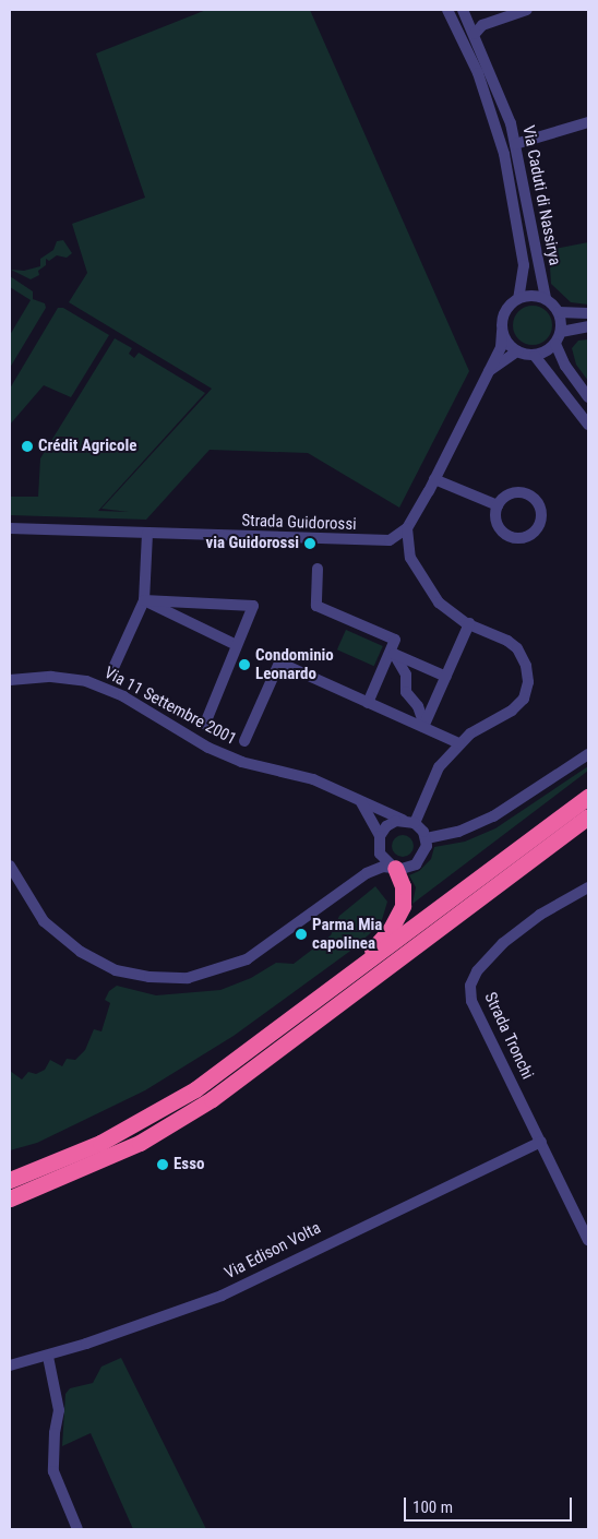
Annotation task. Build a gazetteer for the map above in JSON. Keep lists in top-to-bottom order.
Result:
{
  "streets": {
    "street": [
      "Via Caduti di Nassirya",
      "Strada Guidorossi",
      "Via 11 Settembre 2001",
      "Strada Tronchi",
      "Via Edison Volta"
    ]
  },
  "crossings": [
    ["Strada Tronchi", "Via Edison Volta"]
  ],
  "places": [
    "Crédit Agricole",
    "via Guidorossi",
    "Condominio Leonardo",
    "Parma Mia capolinea",
    "Esso"
  ],
  "scale_bar": "100 m"
}
